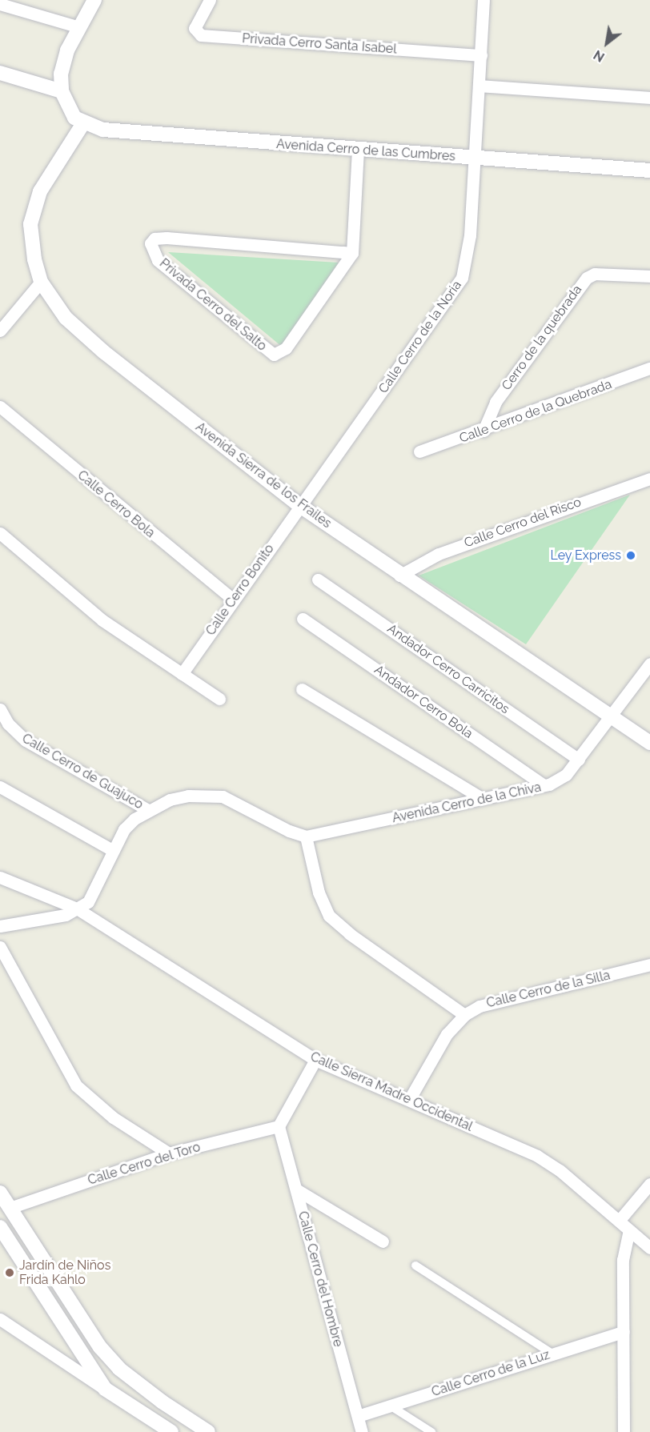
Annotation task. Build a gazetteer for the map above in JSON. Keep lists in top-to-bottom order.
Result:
{
  "streets": {
    "street": [
      "Privada Cerro Santa Isabel",
      "Avenida Cerro de las Cumbres",
      "Privada Cerro del Salto",
      "Calle Cerro de la Noria",
      "Cerro de la quebrada",
      "Calle Cerro de la Quebrada",
      "Avenida Sierra de los Frailes",
      "Calle Cerro Bola",
      "Calle Cerro del Risco",
      "Calle Cerro Bonito",
      "Andador Cerro Carricitos",
      "Andador Cerro Bola",
      "Calle Cerro de Guajuco",
      "Avenida Cerro de la Chiva",
      "Calle Cerro de la Silla",
      "Calle Sierra Madre Occidental",
      "Calle Cerro del Toro",
      "Calle Cerro del Hombre",
      "Calle Cerro de la Luz"
    ]
  },
  "crossings": [
    ["Privada Cerro Santa Isabel", "Calle Cerro de la Noria"],
    ["Avenida Cerro de las Cumbres", "Calle Cerro de la Noria"],
    ["Avenida Cerro de las Cumbres", "Avenida Sierra de los Frailes"],
    ["Calle Cerro de la Noria", "Avenida Sierra de los Frailes"],
    ["Calle Cerro de la Noria", "Calle Cerro Bonito"],
    ["Cerro de la quebrada", "Calle Cerro de la Quebrada"],
    ["Avenida Sierra de los Frailes", "Calle Cerro del Risco"],
    ["Avenida Sierra de los Frailes", "Calle Cerro Bonito"],
    ["Avenida Sierra de los Frailes", "Avenida Cerro de la Chiva"],
    ["Calle Cerro Bola", "Calle Cerro Bonito"],
    ["Andador Cerro Carricitos", "Avenida Cerro de la Chiva"],
    ["Andador Cerro Bola", "Avenida Cerro de la Chiva"],
    ["Calle Cerro de la Silla", "Calle Sierra Madre Occidental"],
    ["Calle Cerro del Toro", "Calle Cerro del Hombre"],
    ["Calle Cerro del Hombre", "Calle Cerro de la Luz"]
  ],
  "places": ["Ley Express", "Jardín de Niños Frida Kahlo"],
  "north": "bottom left"
}
